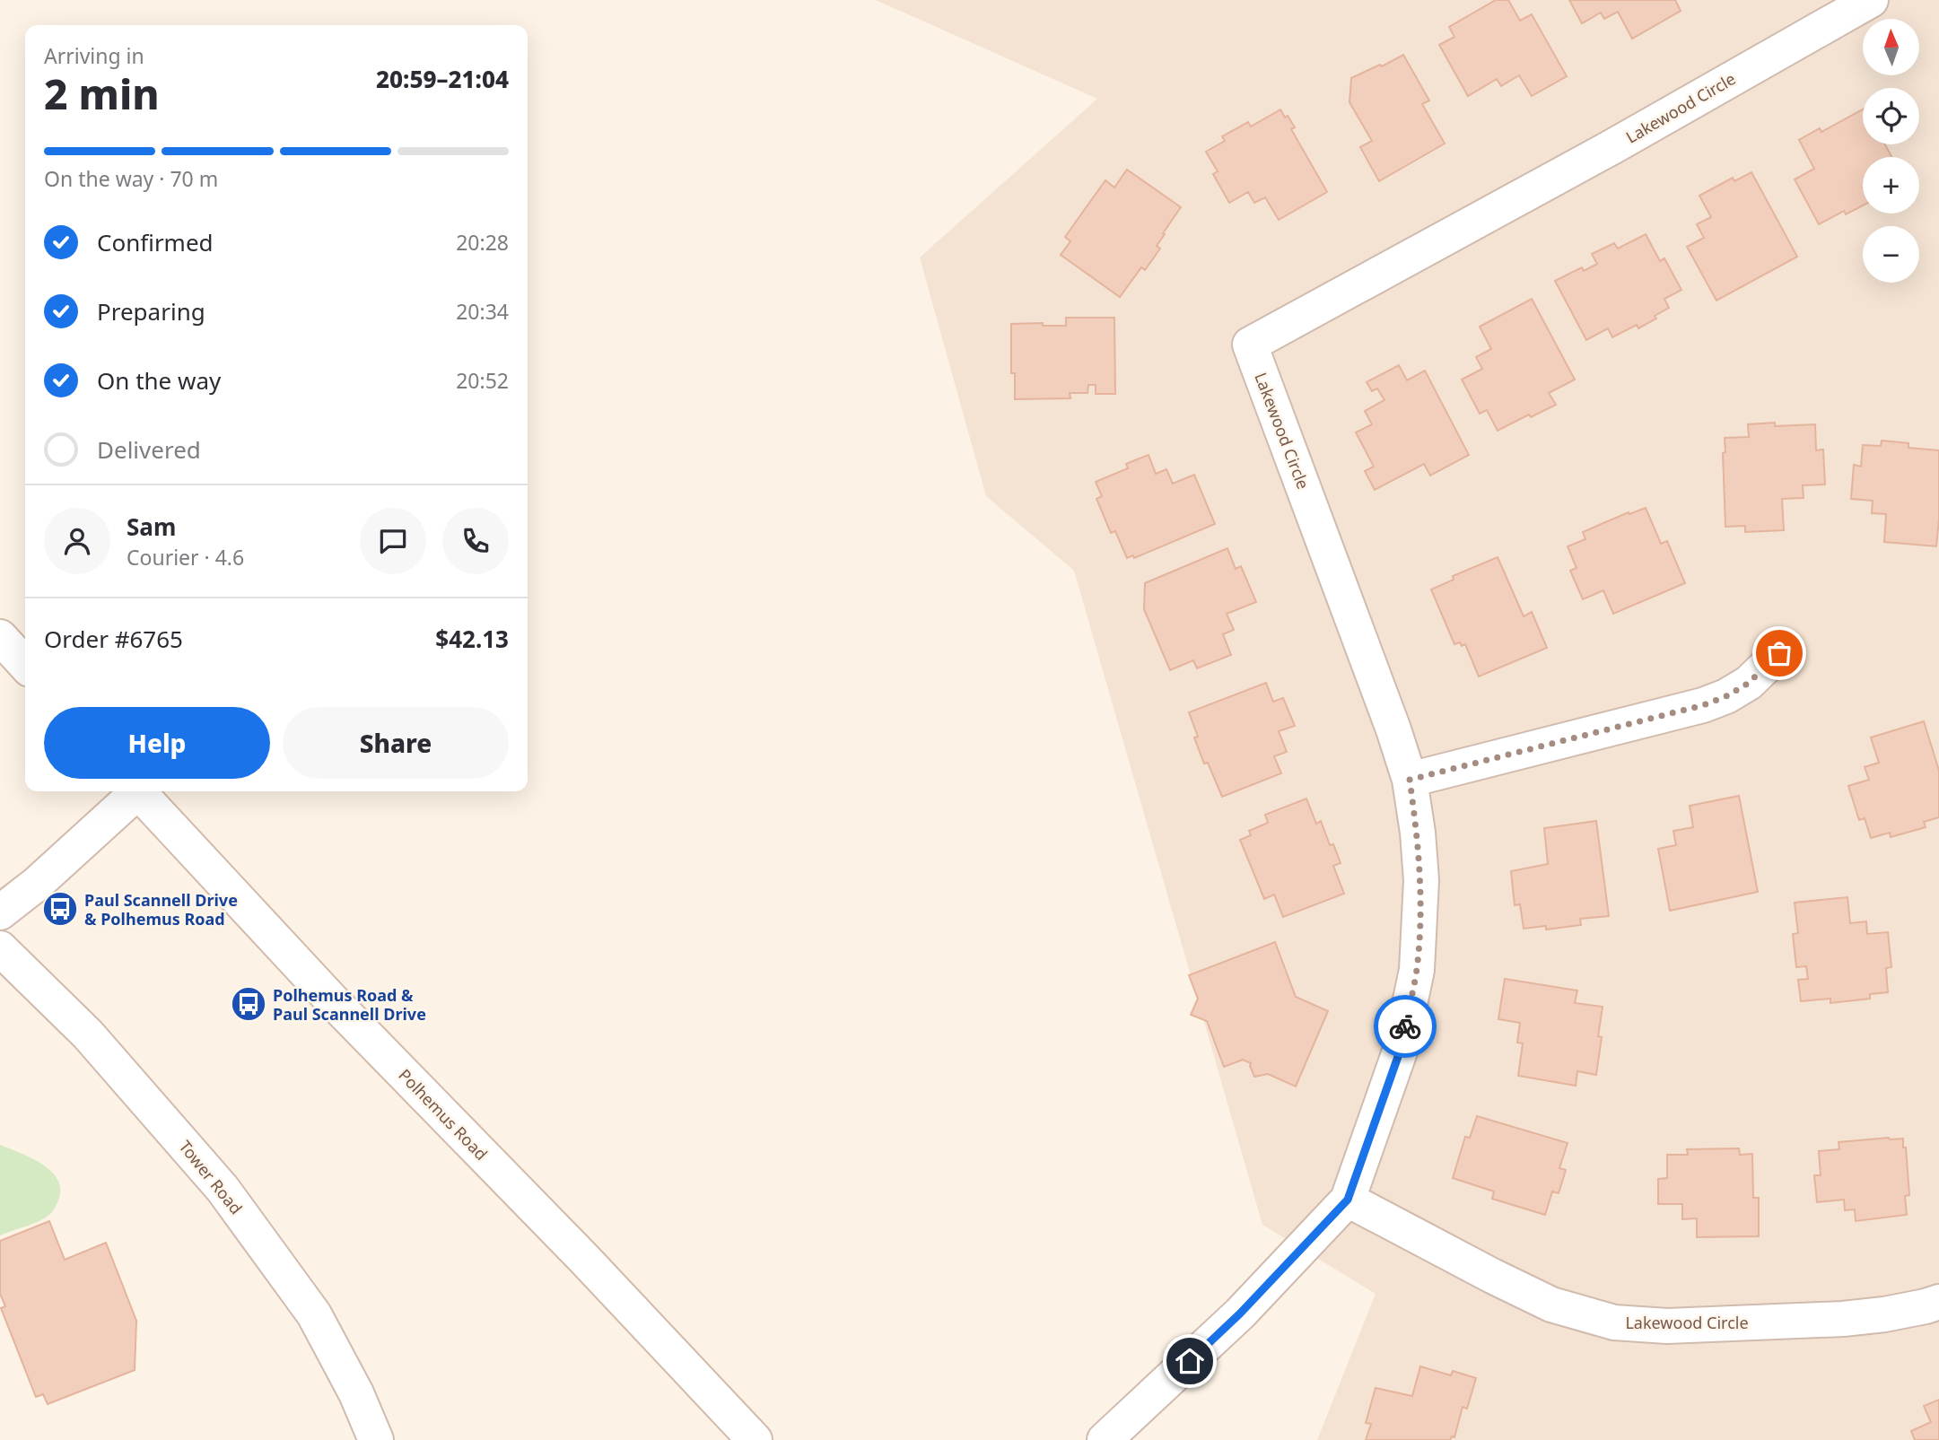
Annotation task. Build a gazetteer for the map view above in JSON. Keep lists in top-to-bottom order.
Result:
{
  "streets": {
    "street": ["Lakewood Circle", "Polhemus Road", "Tower Road"]
  },
  "places": {
    "bus stop": ["Paul Scannell Drive & Polhemus Road", "Polhemus Road & Paul Scannell Drive"]
  },
  "north": "top",
  "page": {
    "map_buttons": ["+", "−"],
    "heading": ["2 min", "Arriving in", "20:59–21:04"],
    "panel": [
      "Sam",
      "Courier · 4.6",
      "Order #6765",
      "$42.13"
    ],
    "bar": "On the way · 70 m",
    "list": [
      ["Confirmed", "20:28"],
      ["Preparing", "20:34"],
      ["On the way", "20:52"],
      "Delivered"
    ],
    "buttons": ["Help", "Share"]
  }
}
